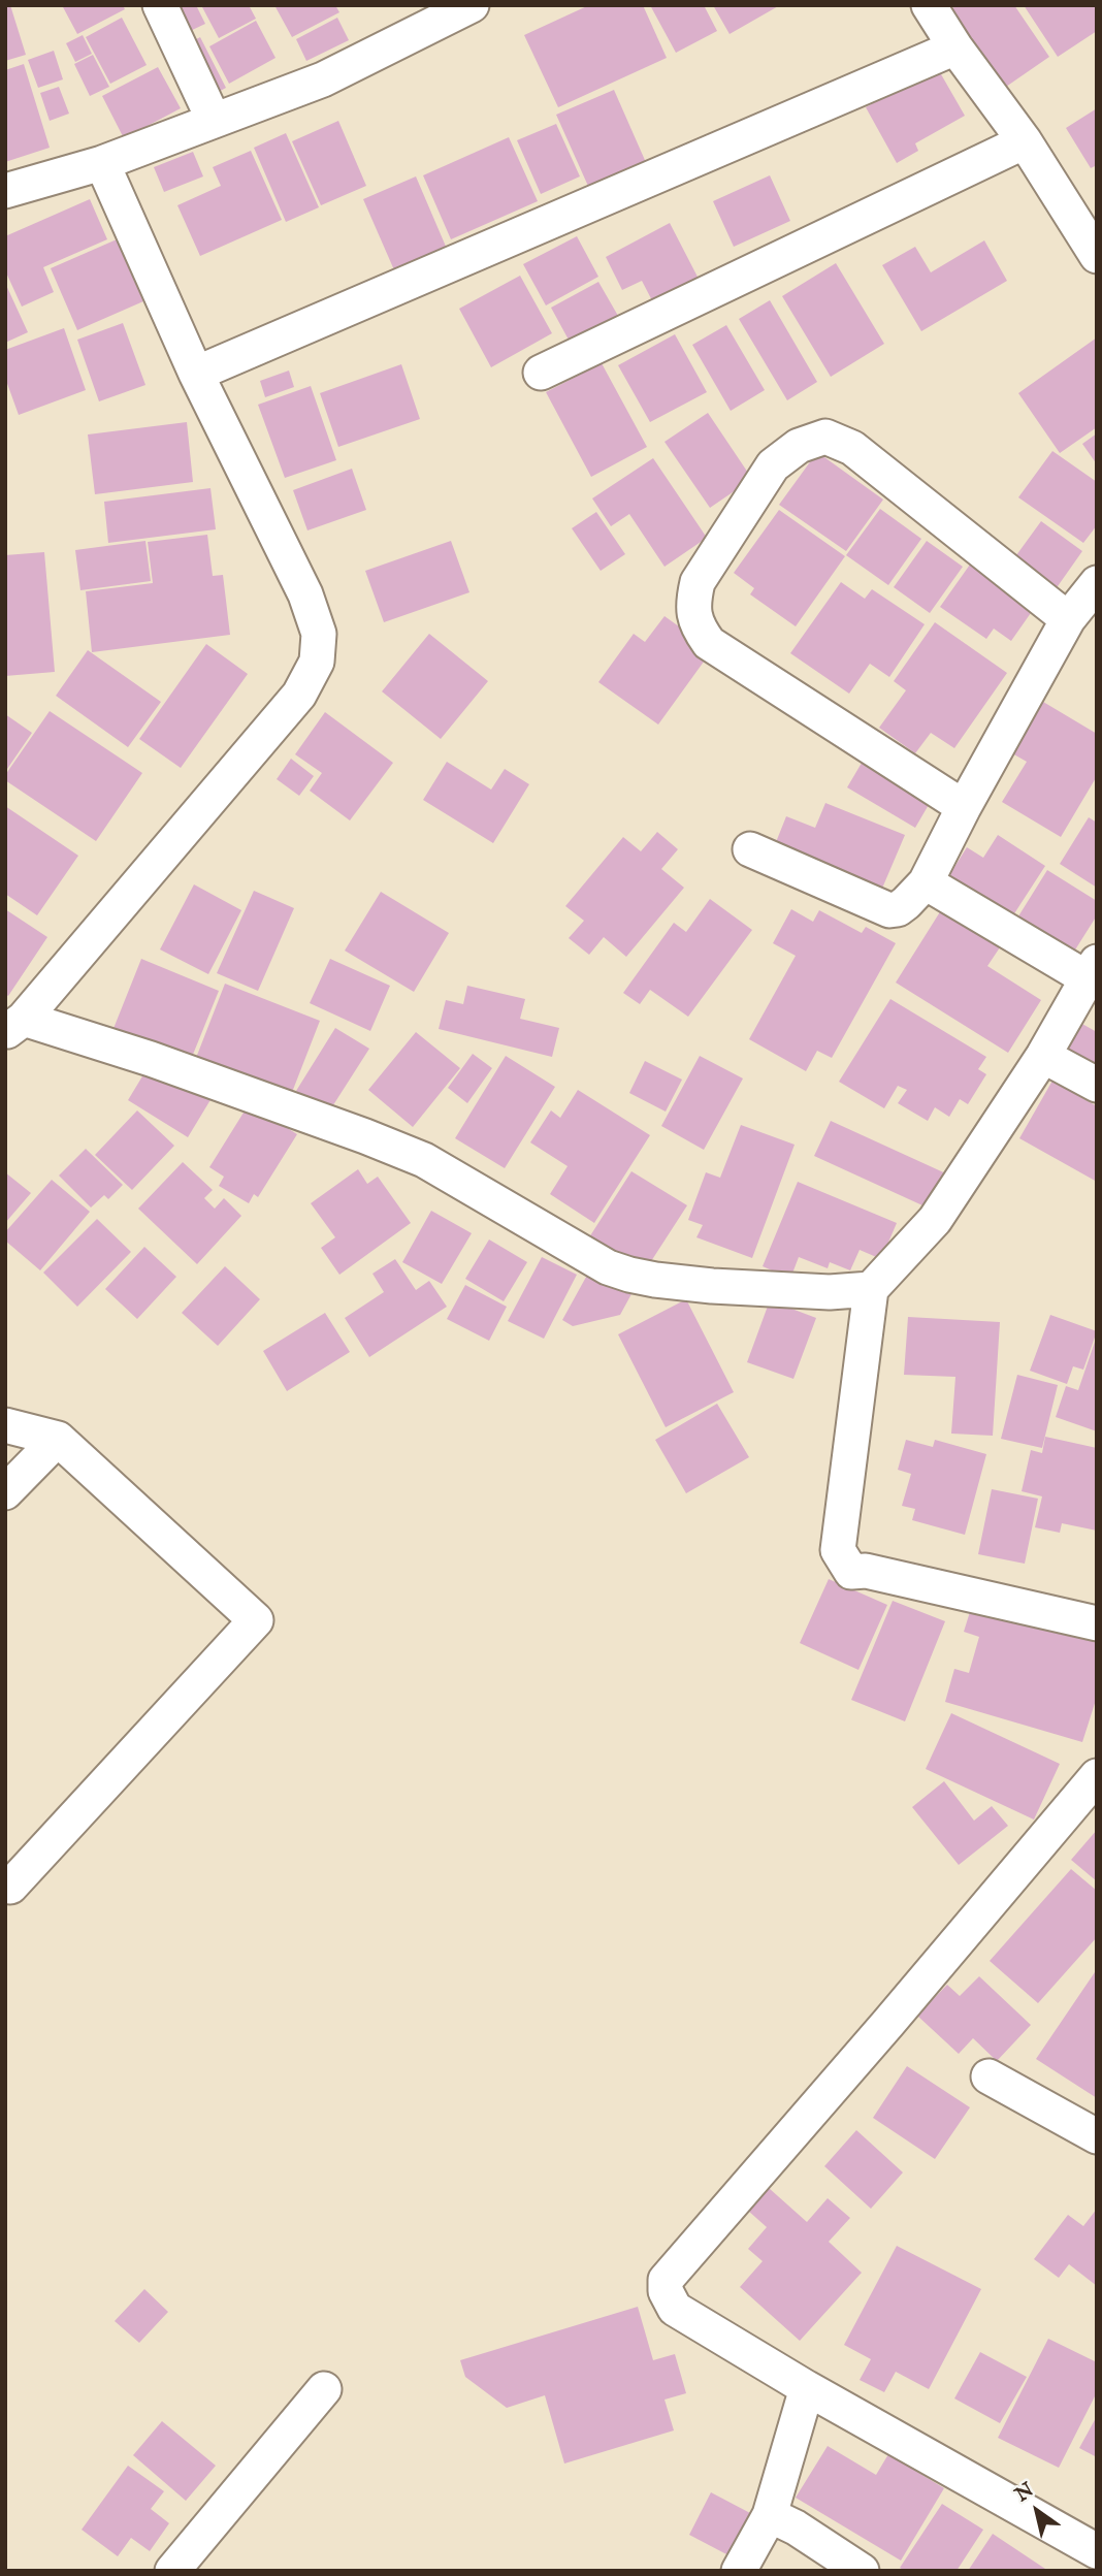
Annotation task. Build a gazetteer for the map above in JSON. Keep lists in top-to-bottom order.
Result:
{
  "north": "top left"
}
